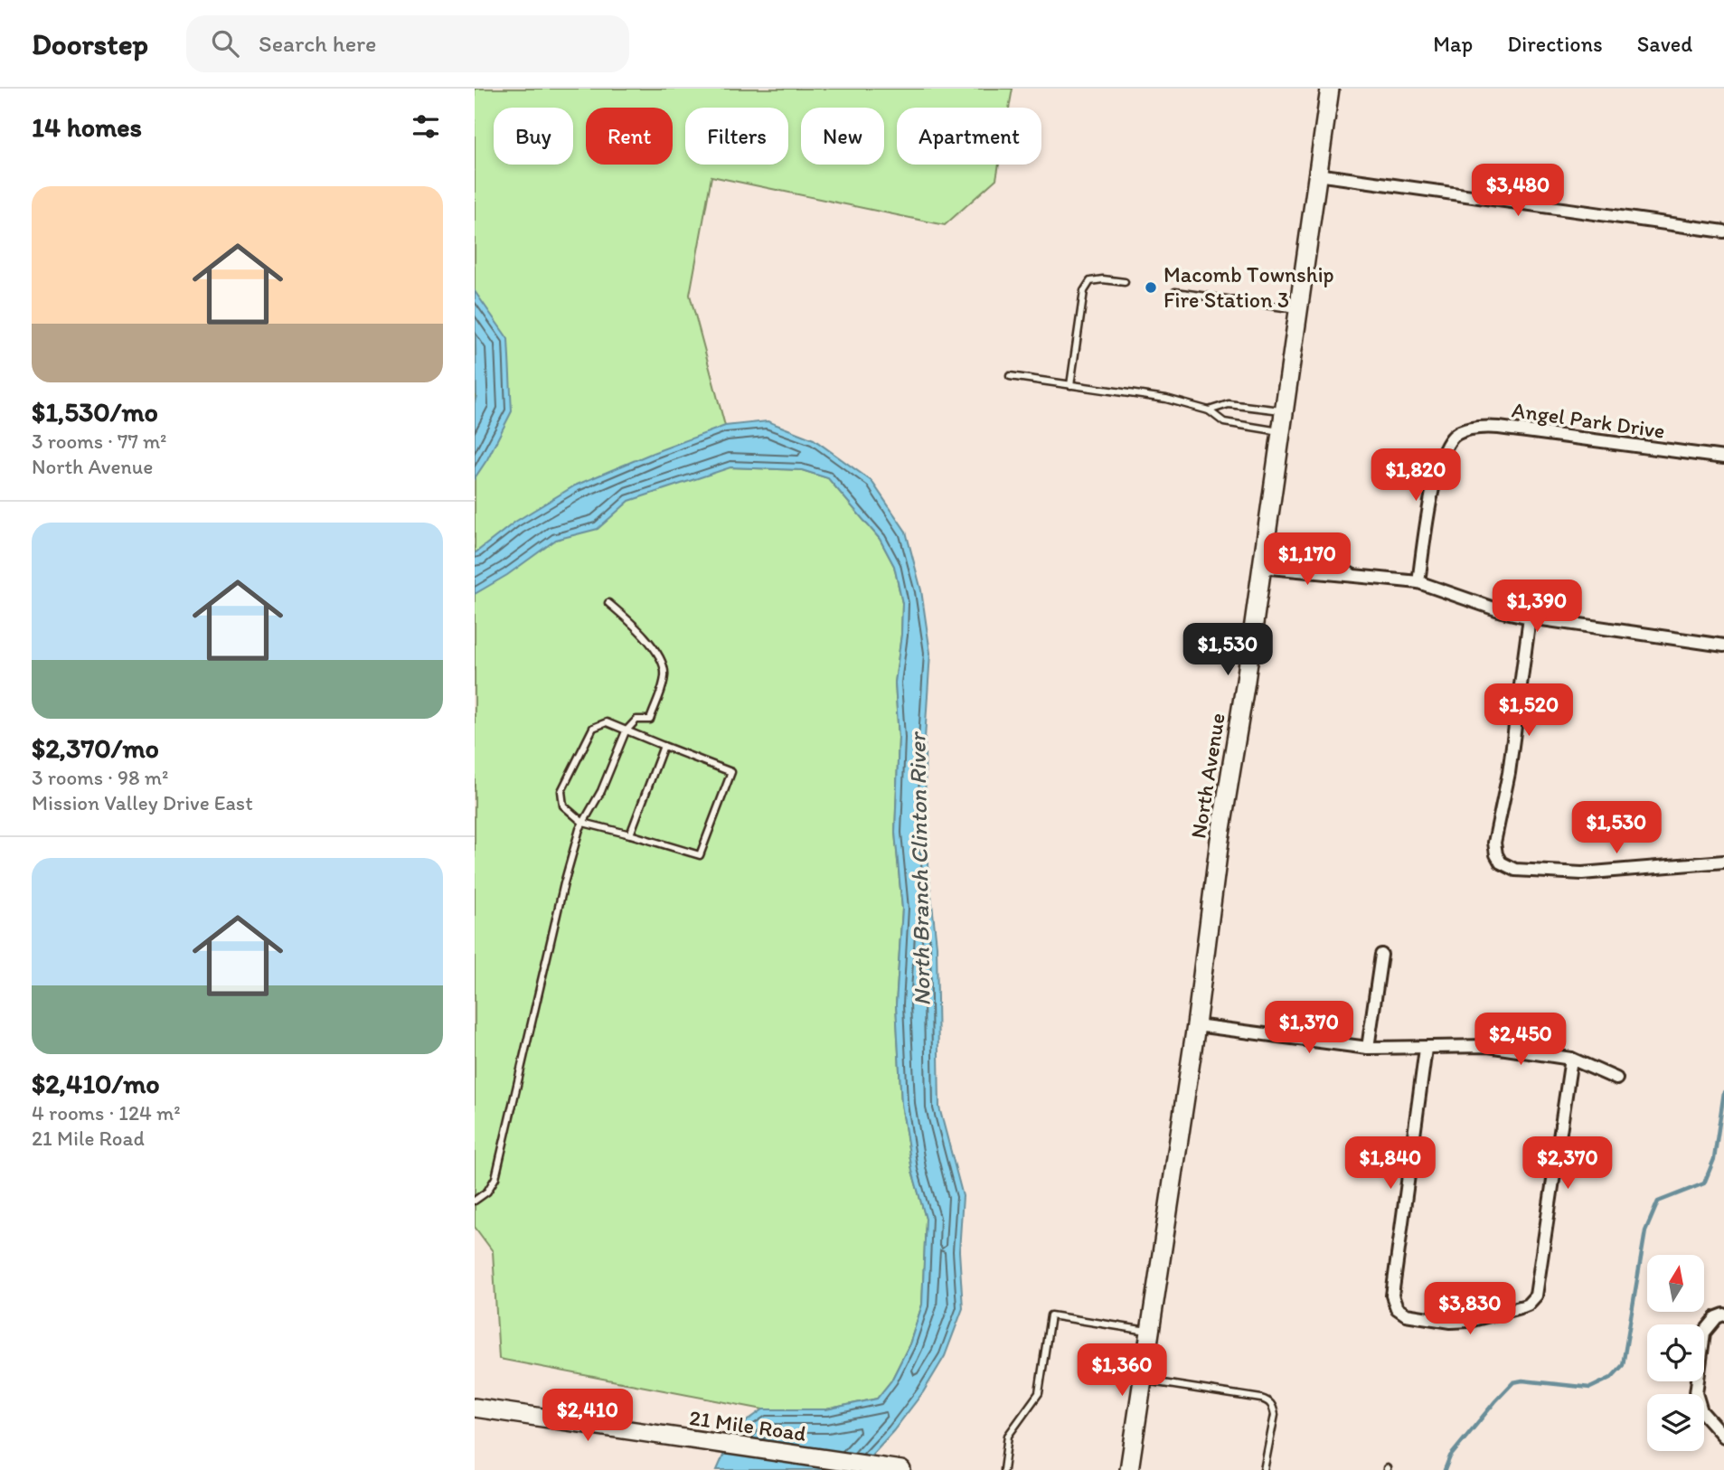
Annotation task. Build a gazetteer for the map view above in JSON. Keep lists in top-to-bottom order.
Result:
{
  "streets": {
    "street": ["Angel Park Drive", "North Avenue", "21 Mile Road"]
  },
  "water": ["North Branch Clinton River"],
  "places": ["Macomb Township Fire Station 3"],
  "north": "top",
  "page": {
    "header": "Doorstep",
    "search": "Search here",
    "nav": ["Map", "Directions", "Saved"],
    "heading": "14 homes",
    "chip": [
      "Buy",
      "Rent",
      "Filters",
      "New",
      "Apartment"
    ],
    "price": [
      "$3,480",
      "$1,820",
      "$1,170",
      "$1,390",
      "$1,530",
      "$1,520",
      "$1,530",
      "$1,370",
      "$2,450",
      "$1,840",
      "$2,370",
      "$3,830",
      "$1,360",
      "$2,410"
    ],
    "list": [
      {
        "name": "$1,530/mo",
        "note": "3 rooms · 77 m² · North Avenue"
      },
      {
        "name": "$2,370/mo",
        "note": "3 rooms · 98 m² · Mission Valley Drive East"
      },
      {
        "name": "$2,410/mo",
        "note": "4 rooms · 124 m² · 21 Mile Road"
      }
    ]
  }
}
